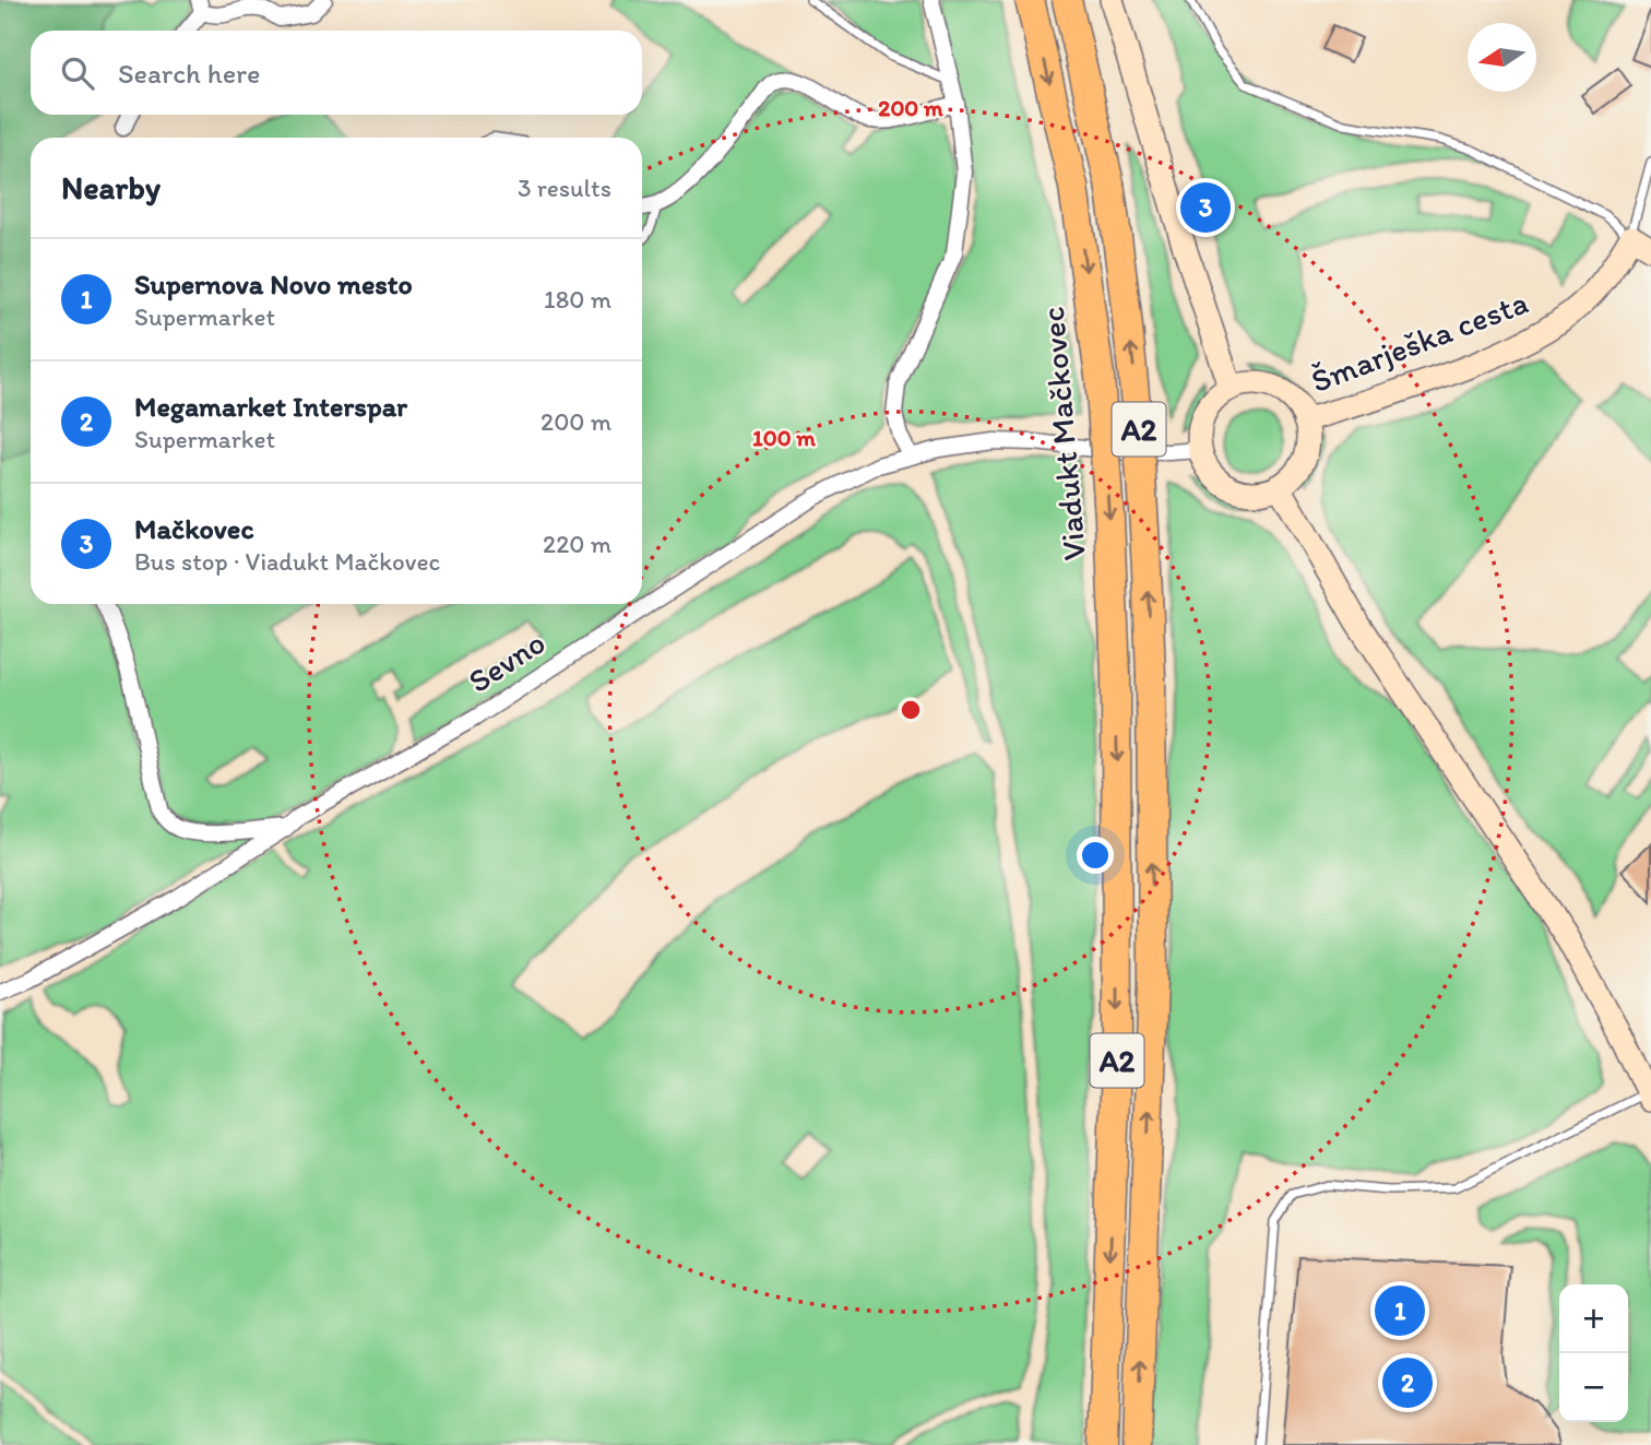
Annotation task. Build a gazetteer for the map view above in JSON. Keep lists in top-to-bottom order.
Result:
{
  "streets": {
    "highway": ["A2", "Viadukt Mačkovec"],
    "main road": ["Šmarješka cesta"],
    "street": ["Sevno"]
  },
  "crossings": [
    ["Šmarješka cesta", "Sevno"]
  ],
  "north": "left",
  "page": {
    "search": "Search here",
    "heading": ["Nearby", "3 results"],
    "pins": ["3", "1", "2"],
    "list": [
      {
        "mark": "1",
        "name": "Supernova Novo mesto",
        "note": "Supermarket",
        "value": "180 m"
      },
      {
        "mark": "2",
        "name": "Megamarket Interspar",
        "note": "Supermarket",
        "value": "200 m"
      },
      {
        "mark": "3",
        "name": "Mačkovec",
        "note": "Bus stop · Viadukt Mačkovec",
        "value": "220 m"
      }
    ],
    "map_buttons": ["+", "−"]
  },
  "rings": ["200 m", "100 m"]
}
